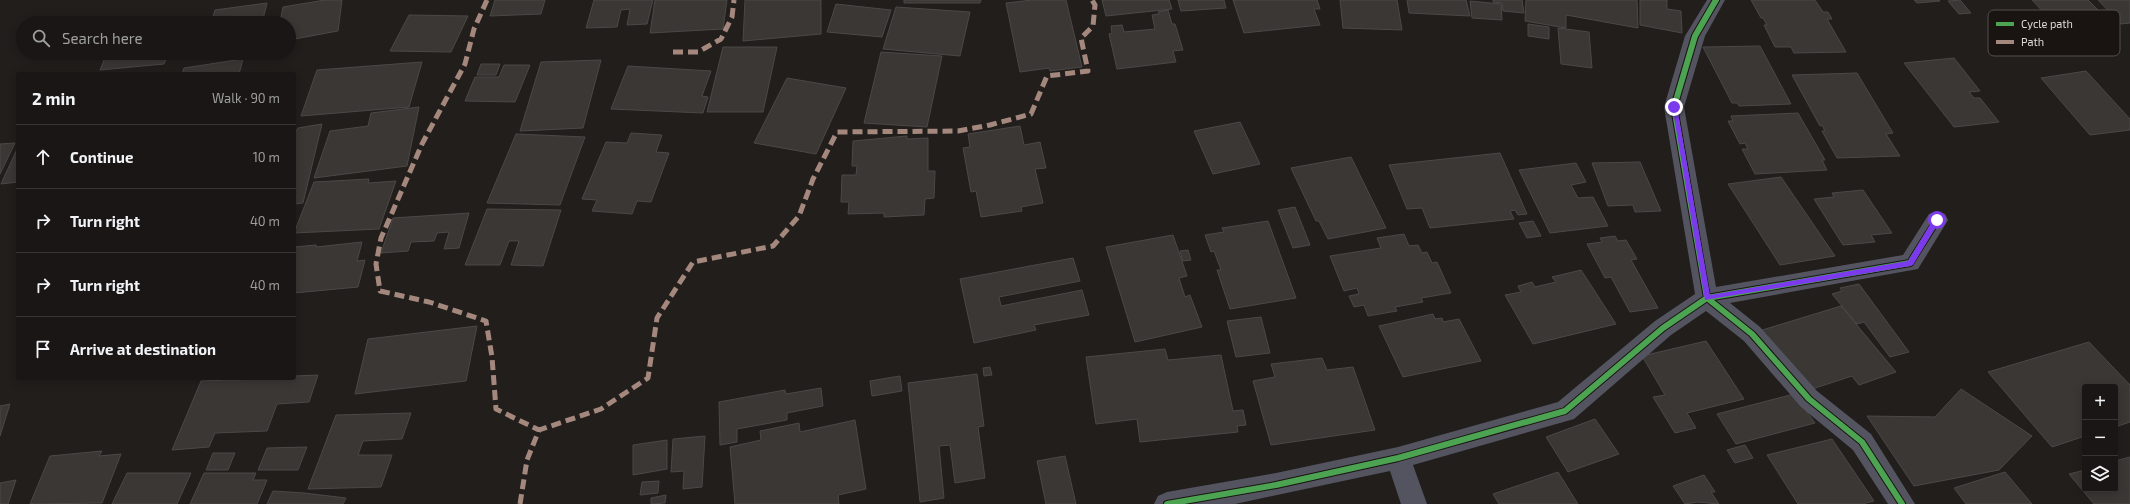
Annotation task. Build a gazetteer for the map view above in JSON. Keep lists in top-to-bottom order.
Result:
{
  "legend": ["Cycle path", "Path"],
  "page": {
    "search": "Search here",
    "heading": ["2 min", "Walk · 90 m"],
    "list": [
      ["Continue", "10 m"],
      ["Turn right", "40 m"],
      ["Turn right", "40 m"],
      "Arrive at destination"
    ],
    "map_buttons": ["+", "−"]
  }
}
